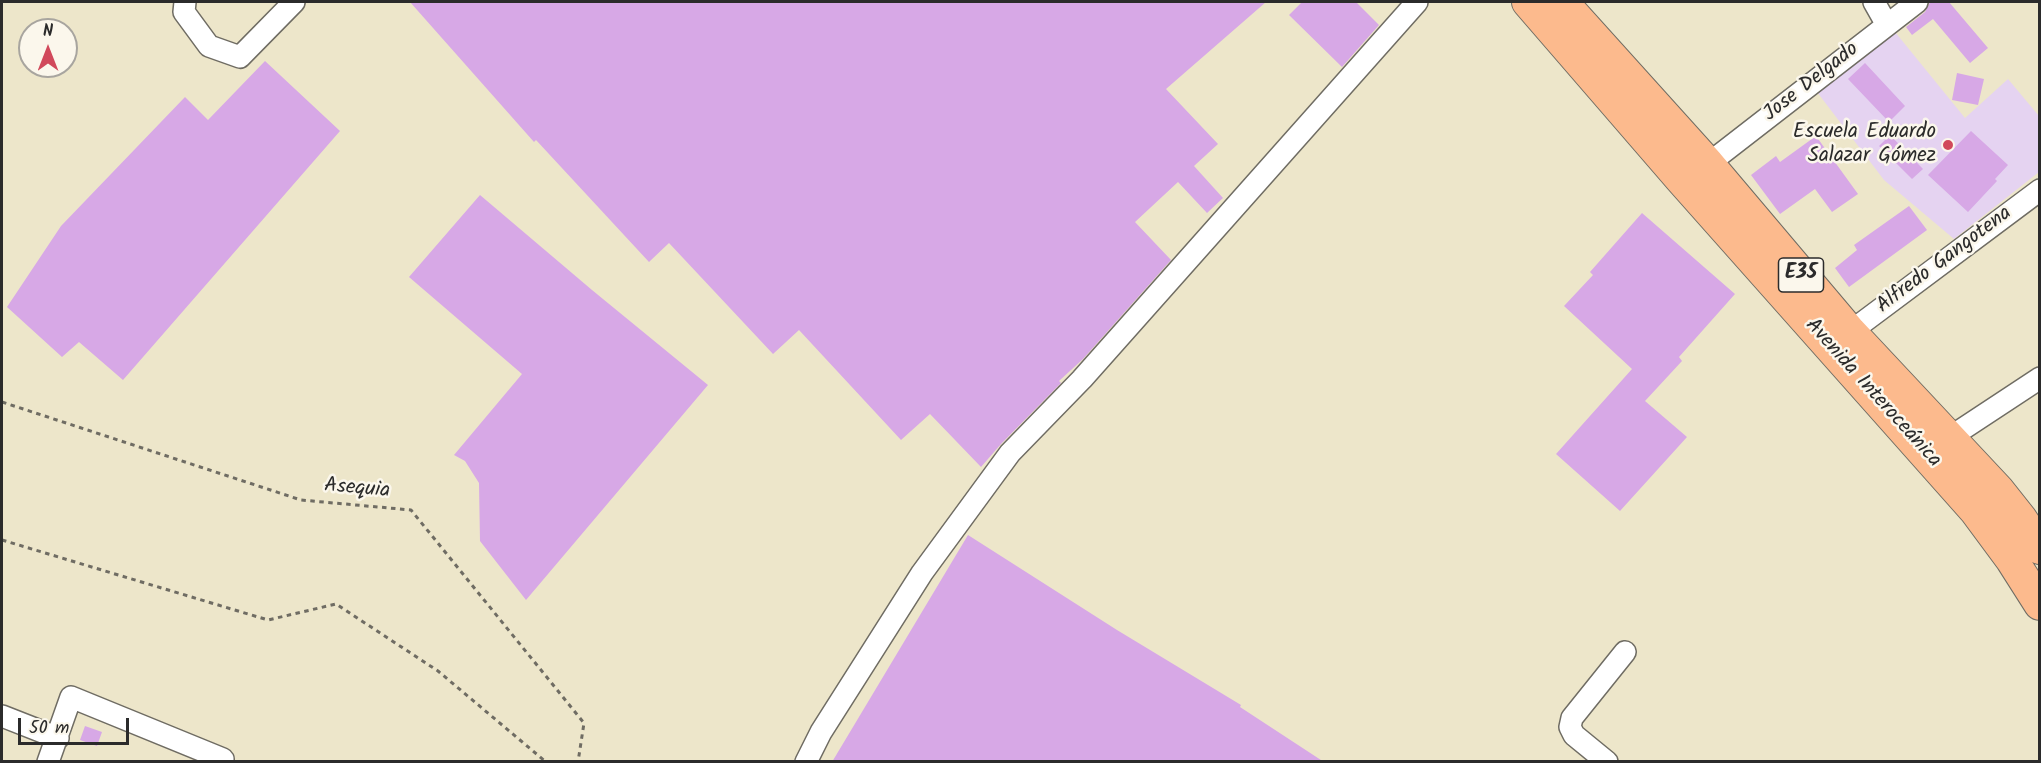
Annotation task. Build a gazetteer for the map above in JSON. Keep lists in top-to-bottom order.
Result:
{
  "streets": {
    "highway": ["E35", "Avenida Interoceánica"],
    "street": ["Jose Delgado", "Alfredo Gangotena"],
    "path": ["Asequia"]
  },
  "crossings": [
    ["Jose Delgado", "Avenida Interoceánica"],
    ["Alfredo Gangotena", "Avenida Interoceánica"]
  ],
  "places": ["Escuela Eduardo Salazar Gómez"],
  "scale_bar": "50 m",
  "north": "top"
}
